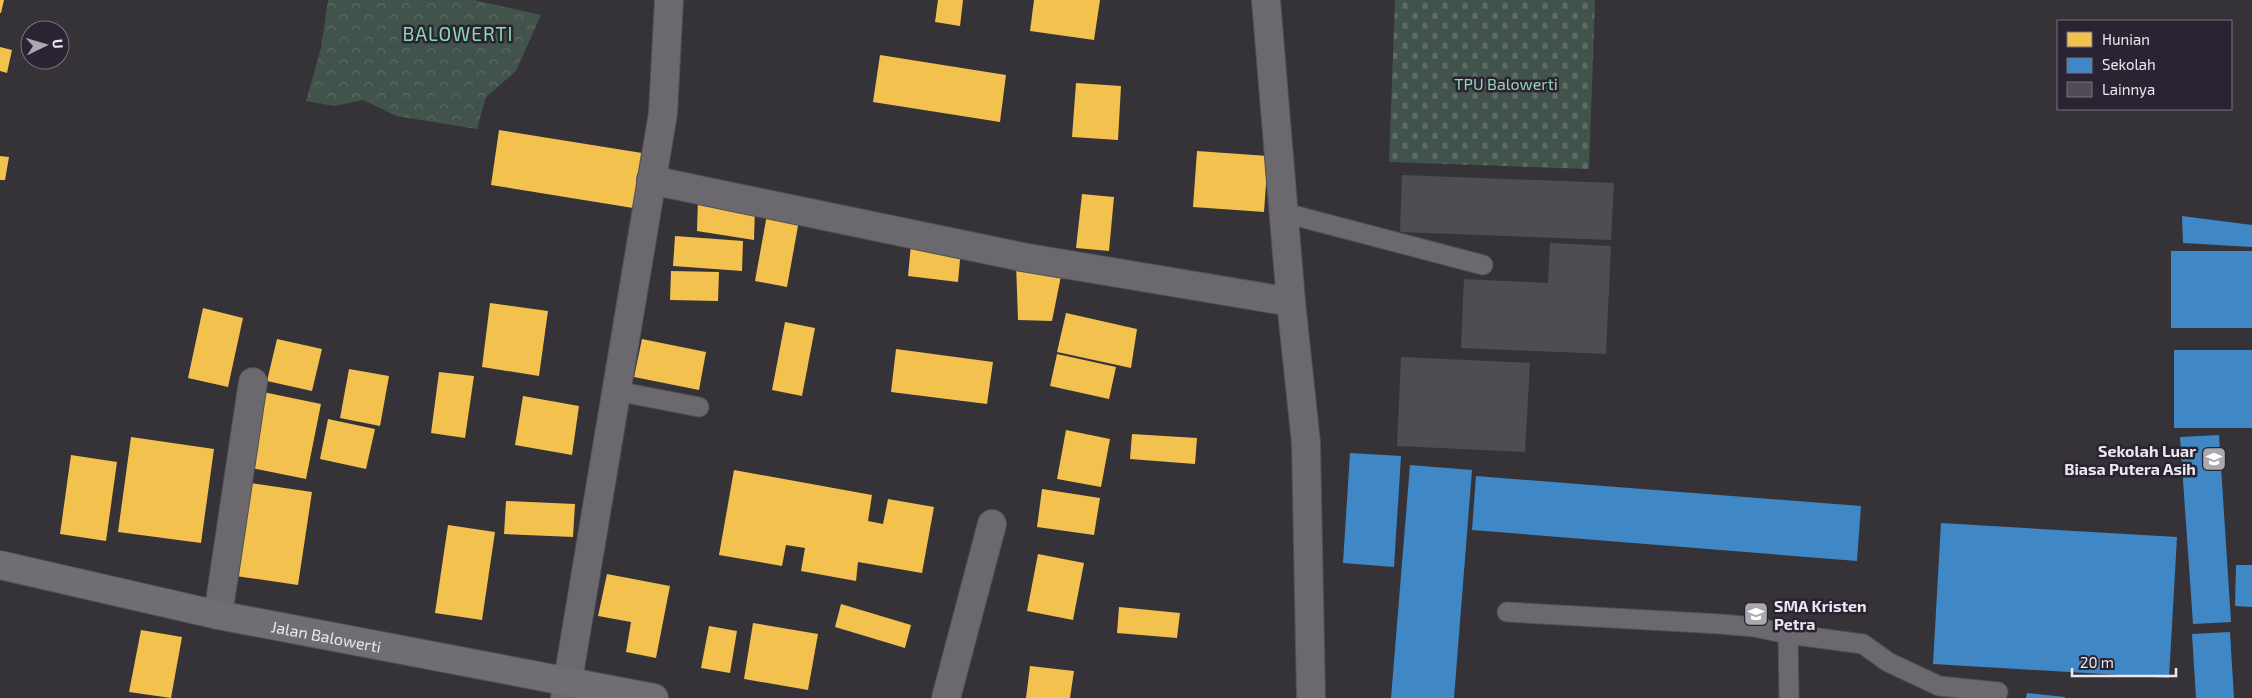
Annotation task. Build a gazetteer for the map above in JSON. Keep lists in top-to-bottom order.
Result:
{
  "streets": {
    "street": ["Jalan Balowerti"]
  },
  "districts": ["BALOWERTI"],
  "parks": ["TPU Balowerti"],
  "places": {
    "school or university": ["Sekolah Luar Biasa Putera Asih", "SMA Kristen Petra"]
  },
  "legend": ["Hunian", "Sekolah", "Lainnya"],
  "scale_bar": "20 m",
  "north": "right"
}
